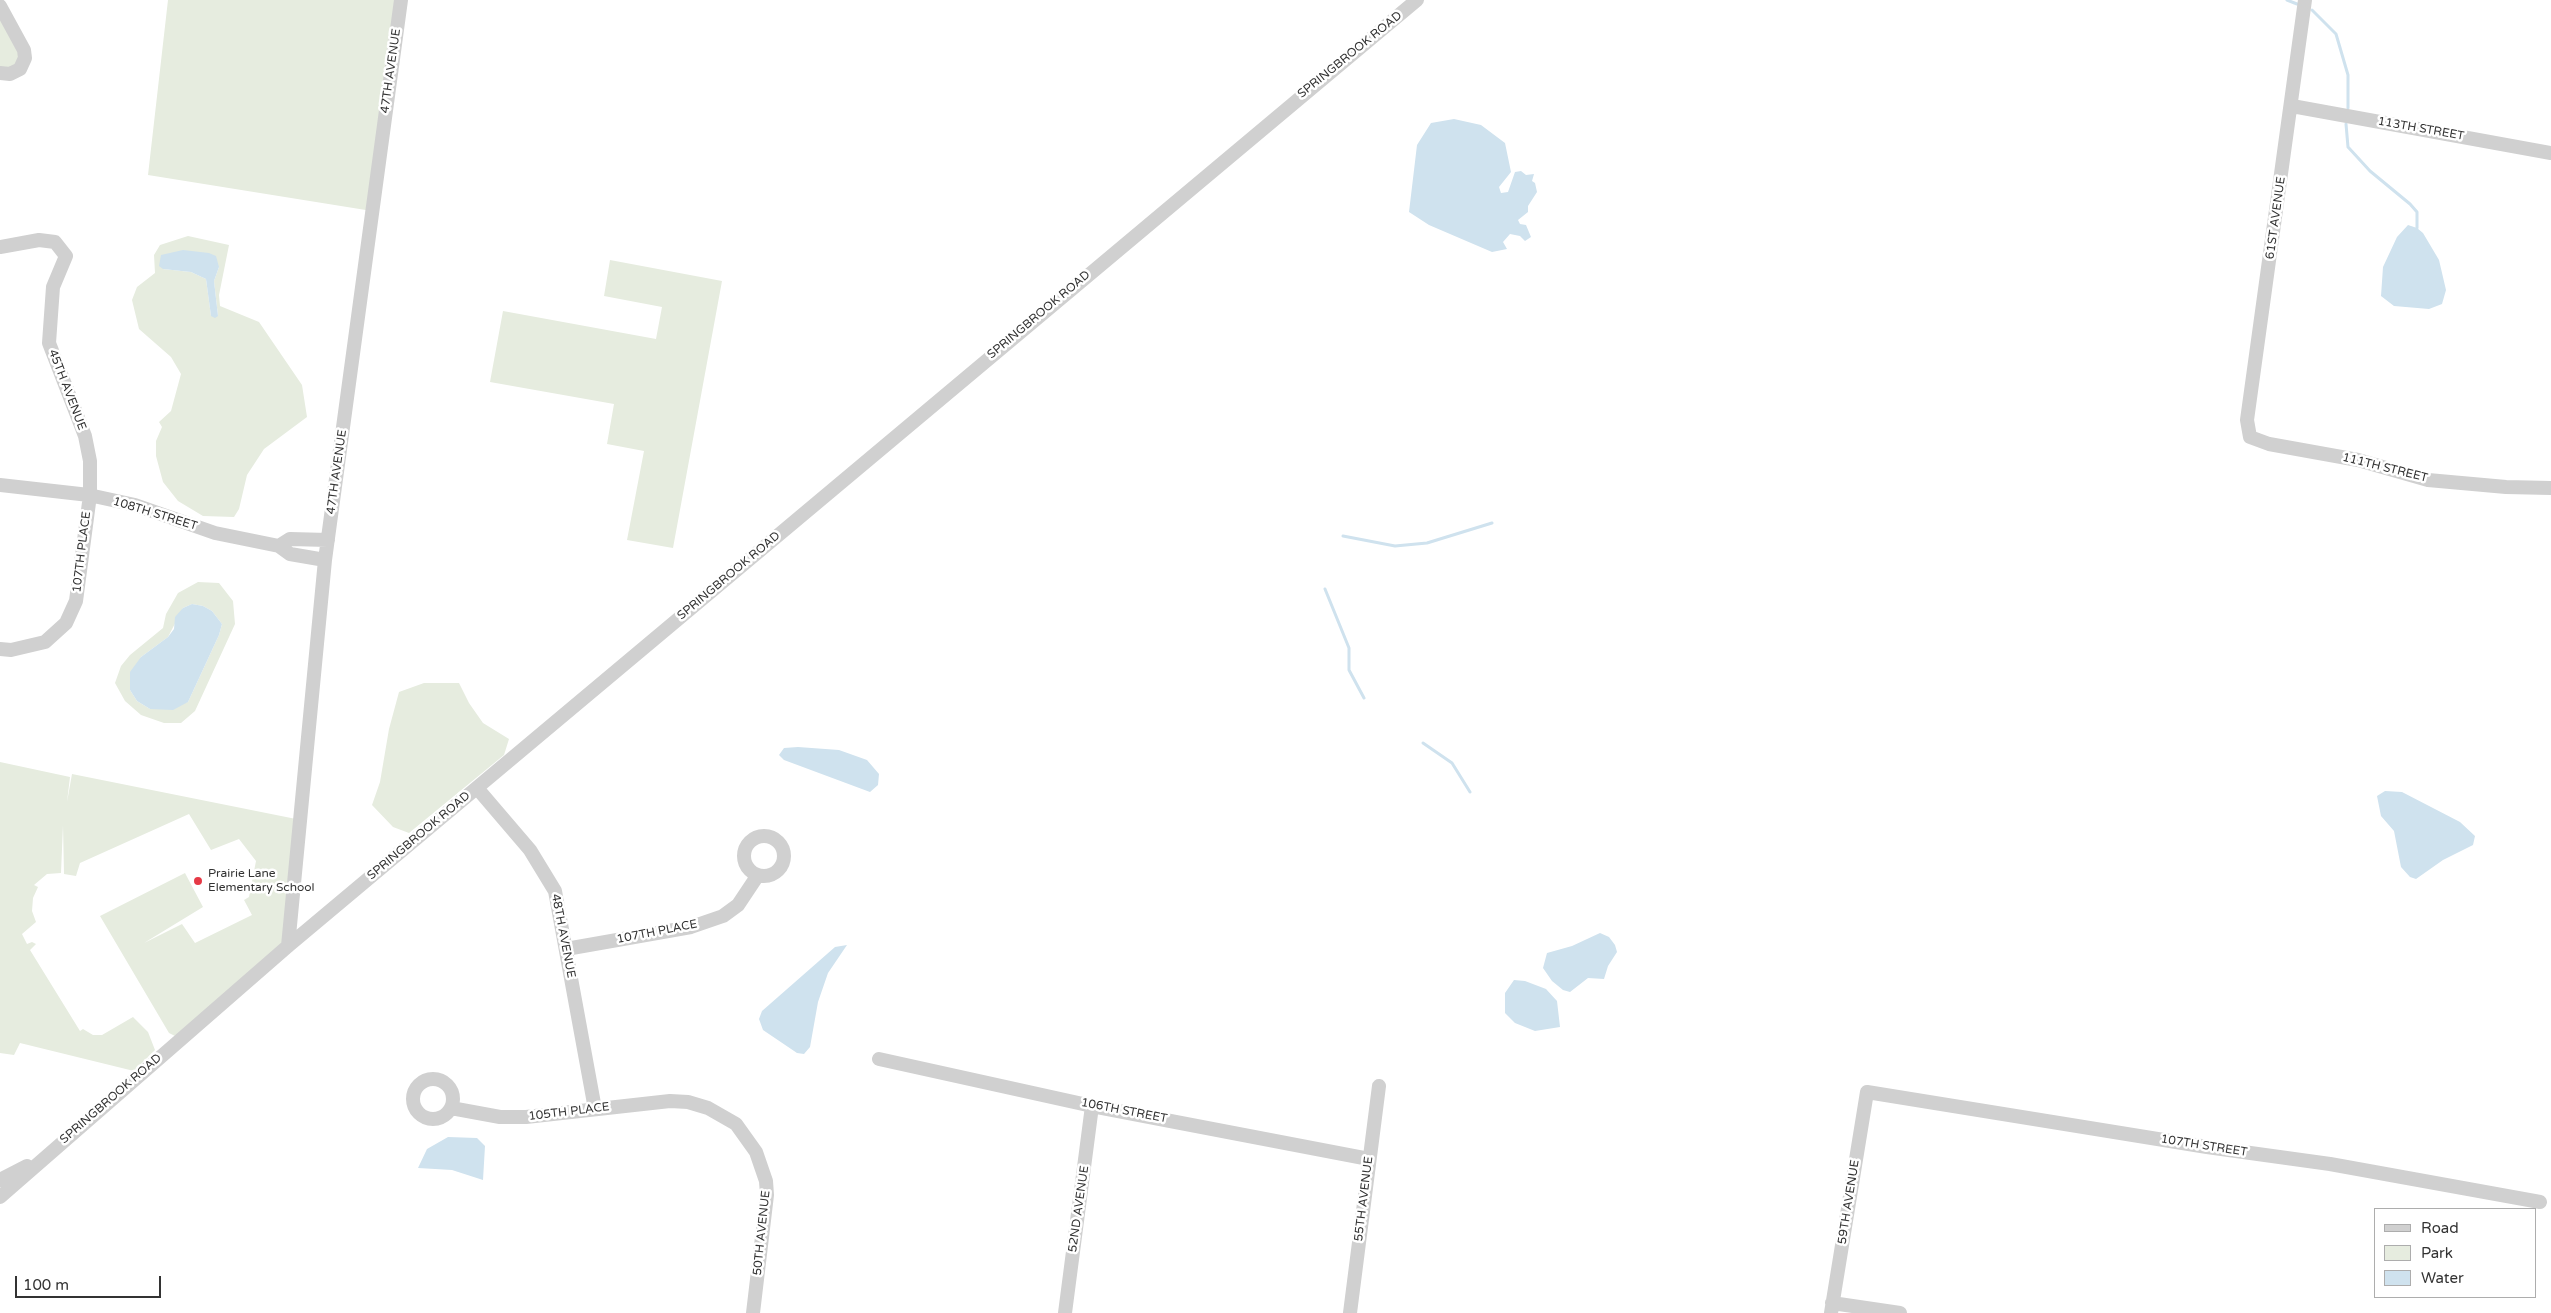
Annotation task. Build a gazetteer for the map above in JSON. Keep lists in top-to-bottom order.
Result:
{
  "streets": {
    "street": [
      "SPRINGBROOK ROAD",
      "47TH AVENUE",
      "113TH STREET",
      "61ST AVENUE",
      "45TH AVENUE",
      "111TH STREET",
      "108TH STREET",
      "107TH PLACE",
      "48TH AVENUE",
      "106TH STREET",
      "105TH PLACE",
      "107TH STREET",
      "55TH AVENUE",
      "59TH AVENUE",
      "52ND AVENUE",
      "50TH AVENUE"
    ]
  },
  "crossings": [
    ["SPRINGBROOK ROAD", "47TH AVENUE"],
    ["SPRINGBROOK ROAD", "48TH AVENUE"],
    ["47TH AVENUE", "108TH STREET"],
    ["113TH STREET", "61ST AVENUE"],
    ["61ST AVENUE", "111TH STREET"],
    ["45TH AVENUE", "108TH STREET"],
    ["45TH AVENUE", "107TH PLACE"],
    ["108TH STREET", "107TH PLACE"],
    ["107TH PLACE", "48TH AVENUE"],
    ["48TH AVENUE", "105TH PLACE"],
    ["106TH STREET", "55TH AVENUE"],
    ["106TH STREET", "52ND AVENUE"],
    ["105TH PLACE", "50TH AVENUE"],
    ["107TH STREET", "59TH AVENUE"]
  ],
  "places": ["Prairie Lane Elementary School"],
  "legend": ["Road", "Park", "Water"],
  "scale_bar": "100 m"
}
